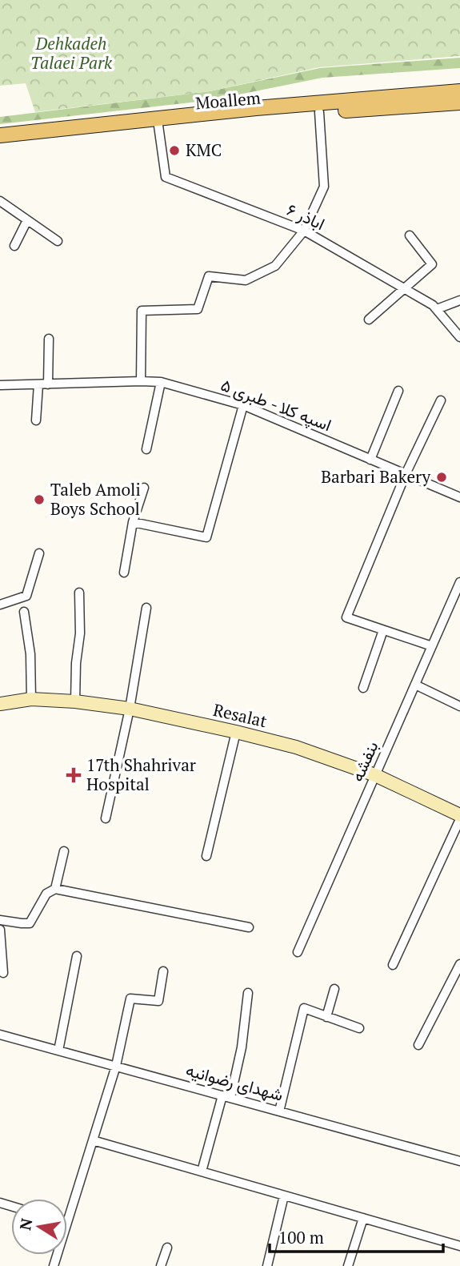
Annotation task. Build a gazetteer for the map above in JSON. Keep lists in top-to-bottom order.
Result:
{
  "streets": {
    "main road": ["Moallem", "Resalat"],
    "street": [
      "اباذر ۶",
      "اسپه کلا - طبری ۵",
      "بنفشه",
      "شهدای رضوانیه"
    ]
  },
  "crossings": [
    ["Moallem", "اباذر ۶"],
    ["Resalat", "بنفشه"]
  ],
  "parks": ["Dehkadeh Talaei Park"],
  "places": {
    "other": ["KMC", "Barbari Bakery", "Taleb Amoli Boys School"],
    "health": ["17th Shahrivar Hospital"]
  },
  "scale_bar": "100 m",
  "north": "left"
}
